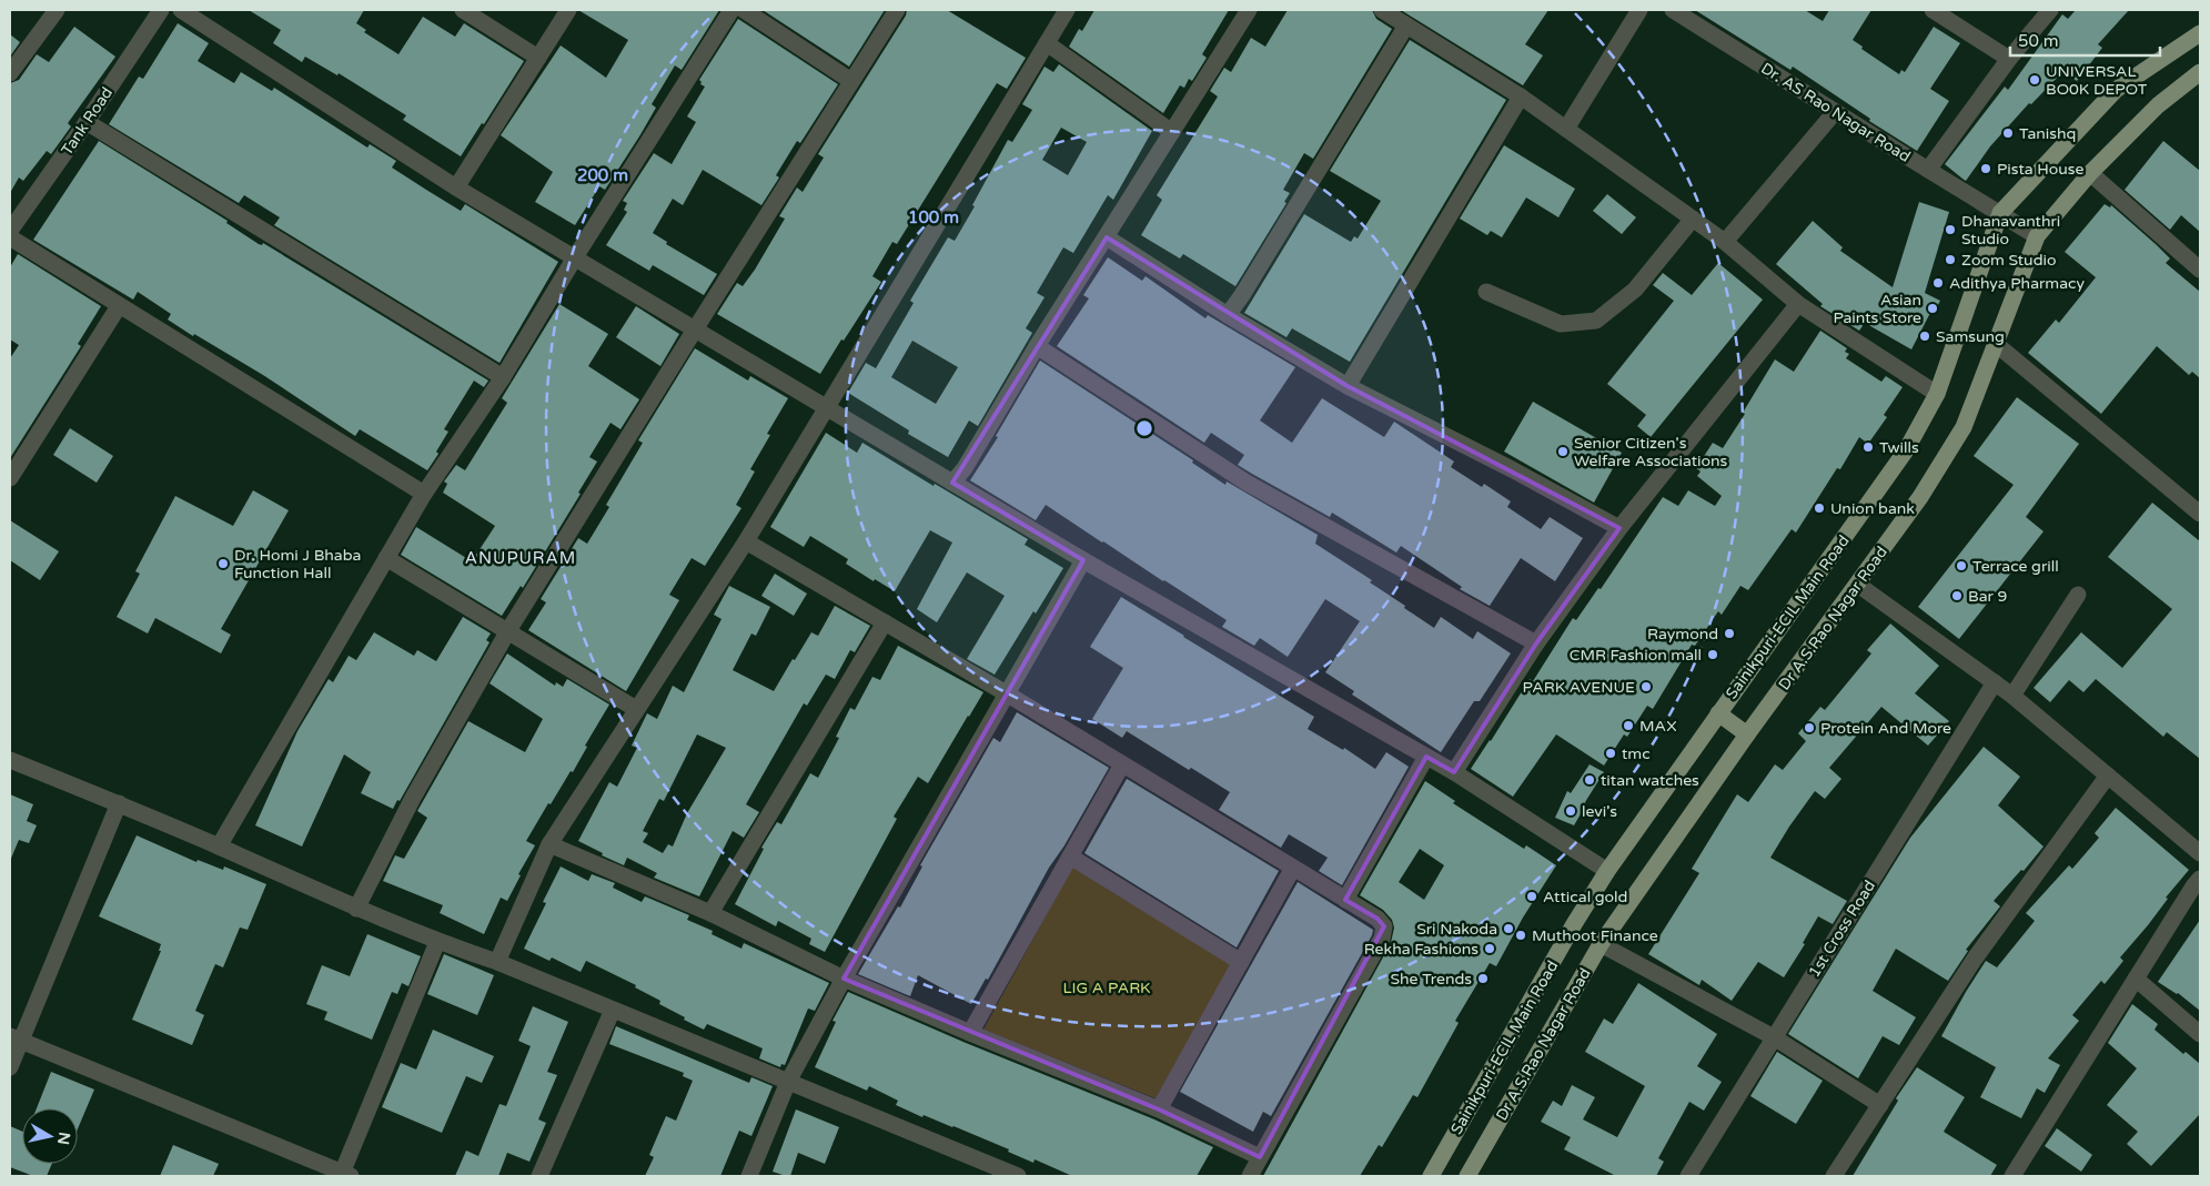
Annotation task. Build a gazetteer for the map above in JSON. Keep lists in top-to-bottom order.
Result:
{
  "streets": {
    "main road": ["Sainikpuri-ECIL Main Road", "Dr A.S.Rao Nagar Road"],
    "street": ["Dr. AS Rao Nagar Road", "Tank Road", "1st Cross Road"]
  },
  "crossings": [
    ["Dr. AS Rao Nagar Road", "Sainikpuri-ECIL Main Road"],
    ["Dr. AS Rao Nagar Road", "Dr A.S.Rao Nagar Road"]
  ],
  "districts": ["ANUPURAM"],
  "parks": ["LIG A PARK"],
  "places": [
    "UNIVERSAL BO0K DEPOT",
    "Tanishq",
    "Pista House",
    "Dhanavanthri Studio",
    "Zoom Studio",
    "Adithya Pharmacy",
    "Asian Paints Store",
    "Samsung",
    "Twills",
    "Senior Citizen's Welfare Associations",
    "Union bank",
    "Dr. Homi J Bhaba Function Hall",
    "Terrace grill",
    "Bar 9",
    "Raymond",
    "CMR Fashion mall",
    "PARK AVENUE",
    "MAX",
    "Protein And More",
    "tmc",
    "titan watches",
    "levi's",
    "Attical gold",
    "Sri Nakoda",
    "Muthoot Finance",
    "Rekha Fashions",
    "She Trends"
  ],
  "scale_bar": "50 m",
  "north": "right",
  "rings": ["200 m", "100 m"]
}
